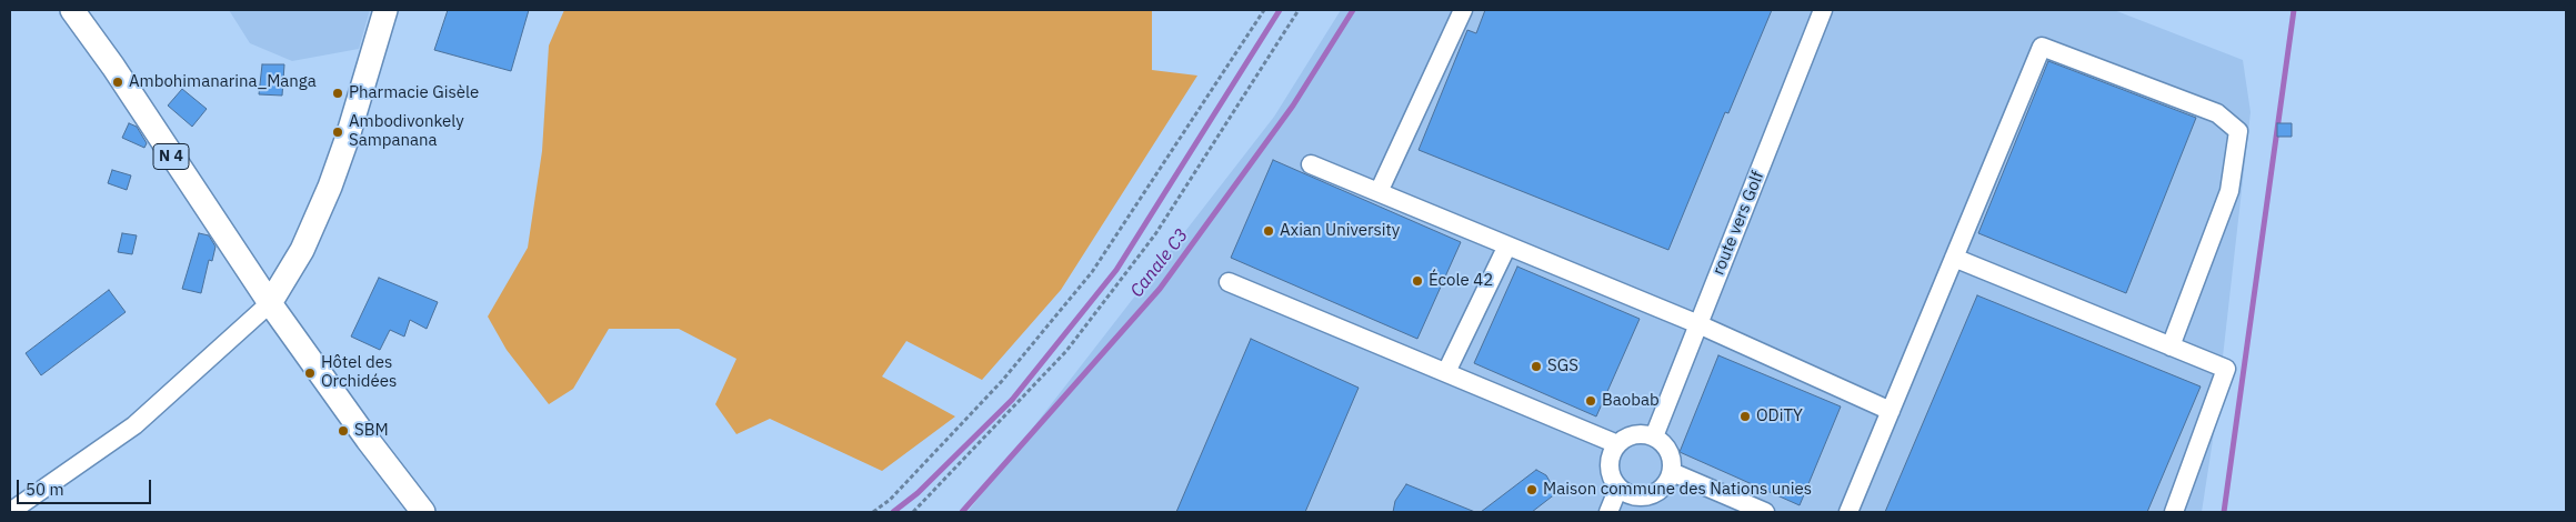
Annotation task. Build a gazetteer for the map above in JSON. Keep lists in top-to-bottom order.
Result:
{
  "streets": {
    "main road": ["N 4"],
    "street": ["route vers Golf"]
  },
  "water": ["Canale C3"],
  "places": [
    "Ambohimanarina_Manga",
    "Pharmacie Gisèle",
    "Ambodivonkely Sampanana",
    "Axian University",
    "École 42",
    "SGS",
    "Hôtel des Orchidées",
    "Baobab",
    "ODiTY",
    "SBM",
    "Maison commune des Nations unies"
  ],
  "scale_bar": "50 m"
}
